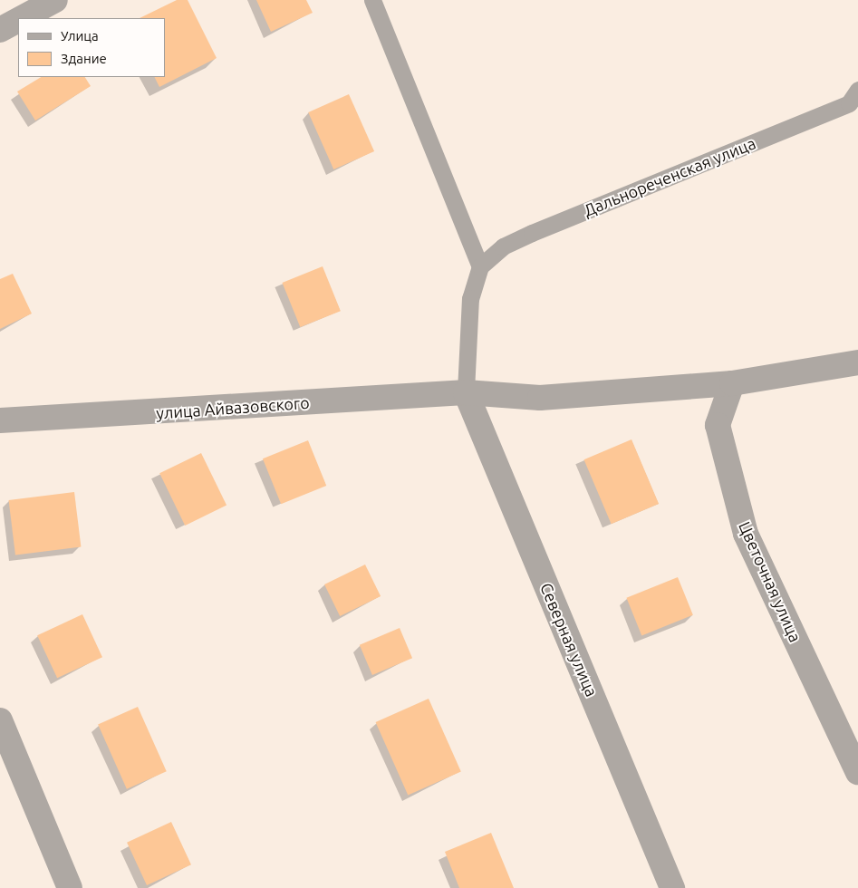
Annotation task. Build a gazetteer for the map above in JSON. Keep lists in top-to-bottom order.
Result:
{
  "streets": {
    "street": ["улица Айвазовского", "Цветочная улица", "Северная улица"],
    "lane": ["Дальнореченская улица"]
  },
  "crossings": [
    ["улица Айвазовского", "Цветочная улица"],
    ["улица Айвазовского", "Северная улица"]
  ],
  "legend": ["Улица", "Здание"]
}
